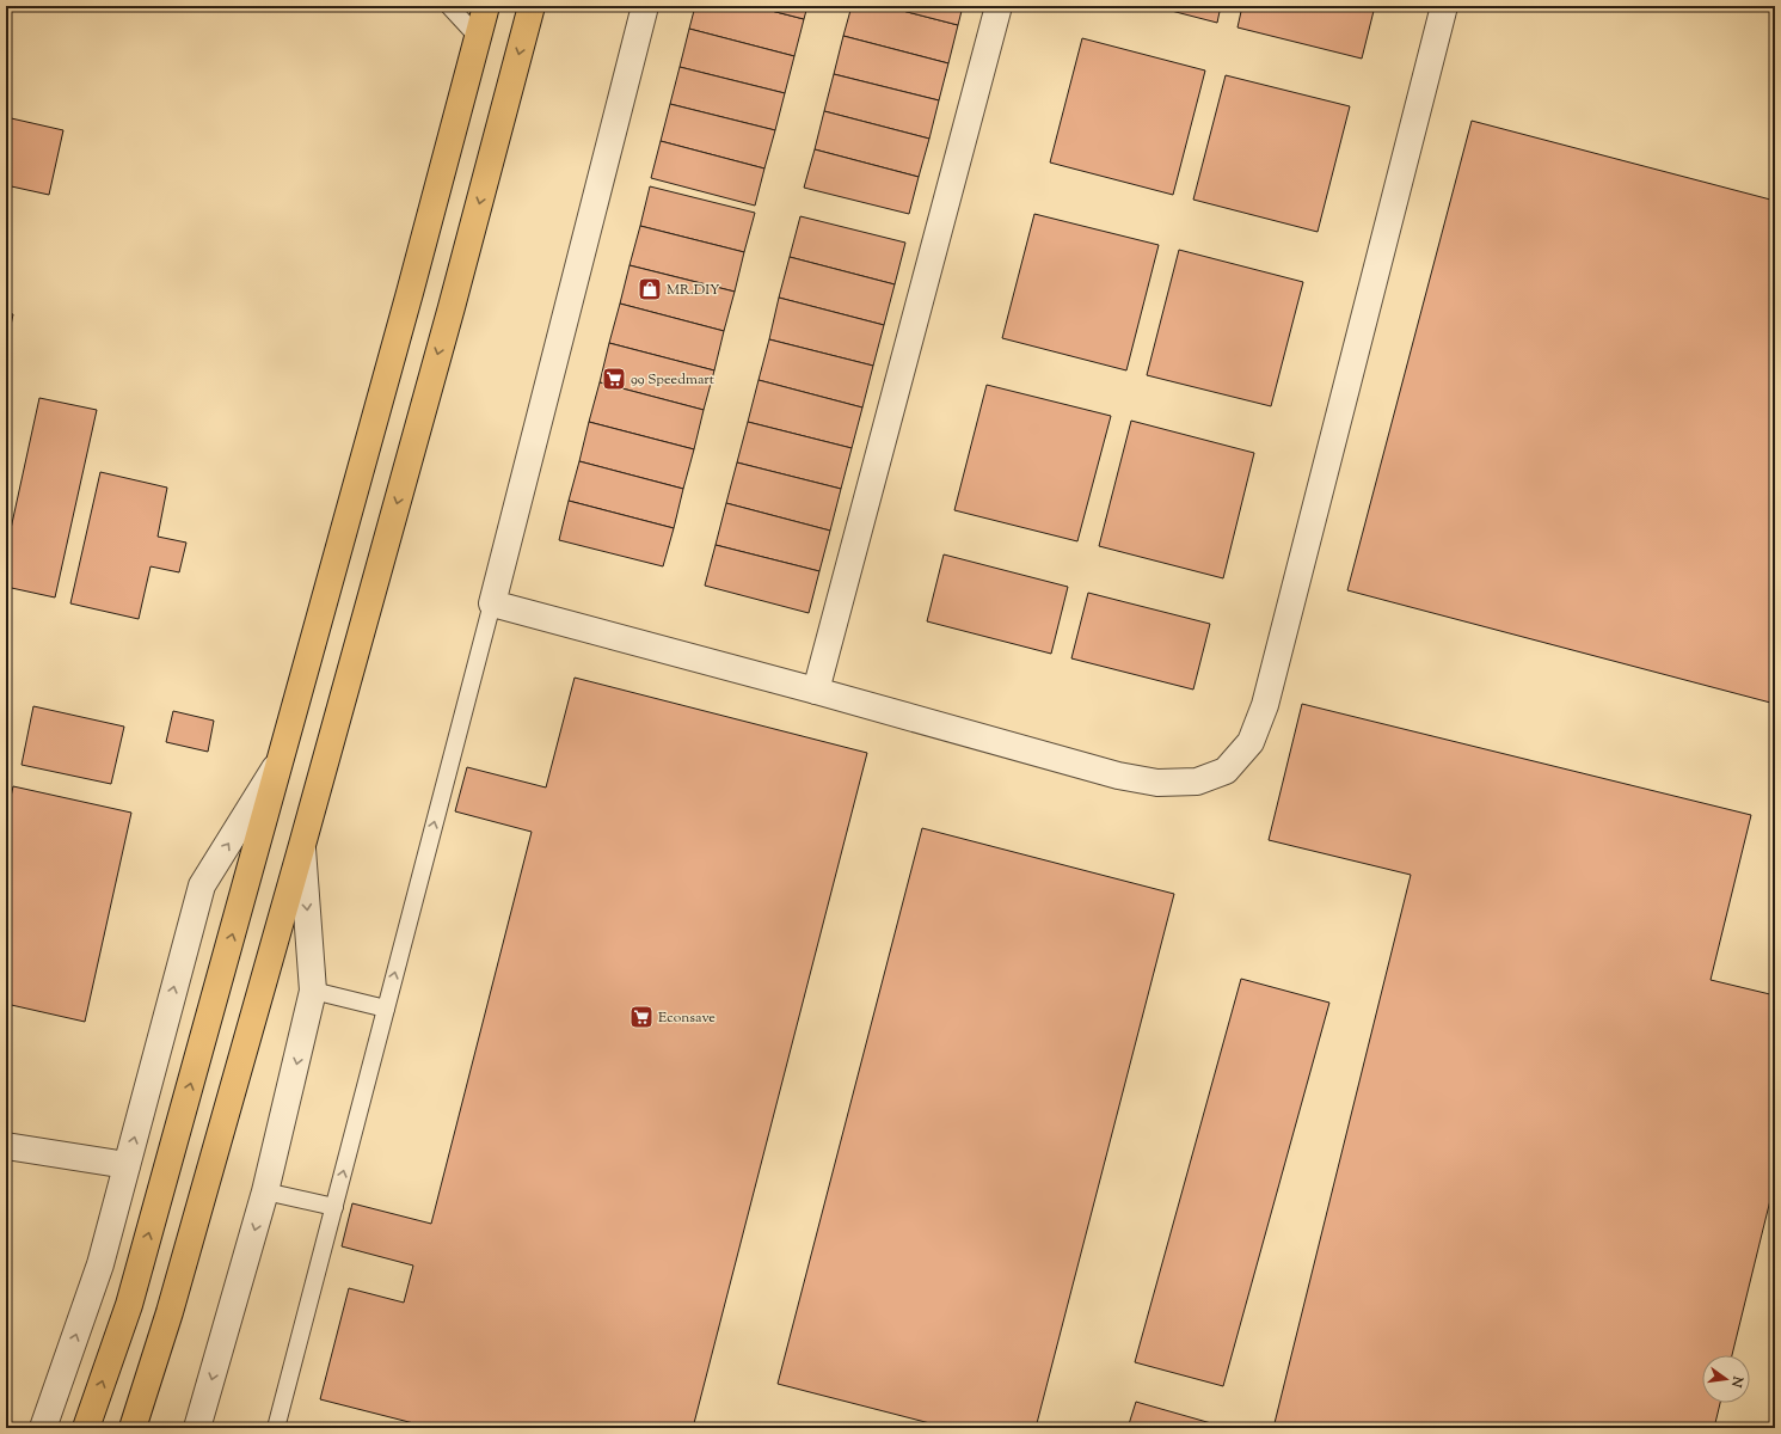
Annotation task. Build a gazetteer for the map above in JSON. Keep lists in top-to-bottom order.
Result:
{
  "places": {
    "shop": ["MR.DIY"],
    "supermarket": ["99 Speedmart", "Econsave"]
  },
  "north": "right"
}
